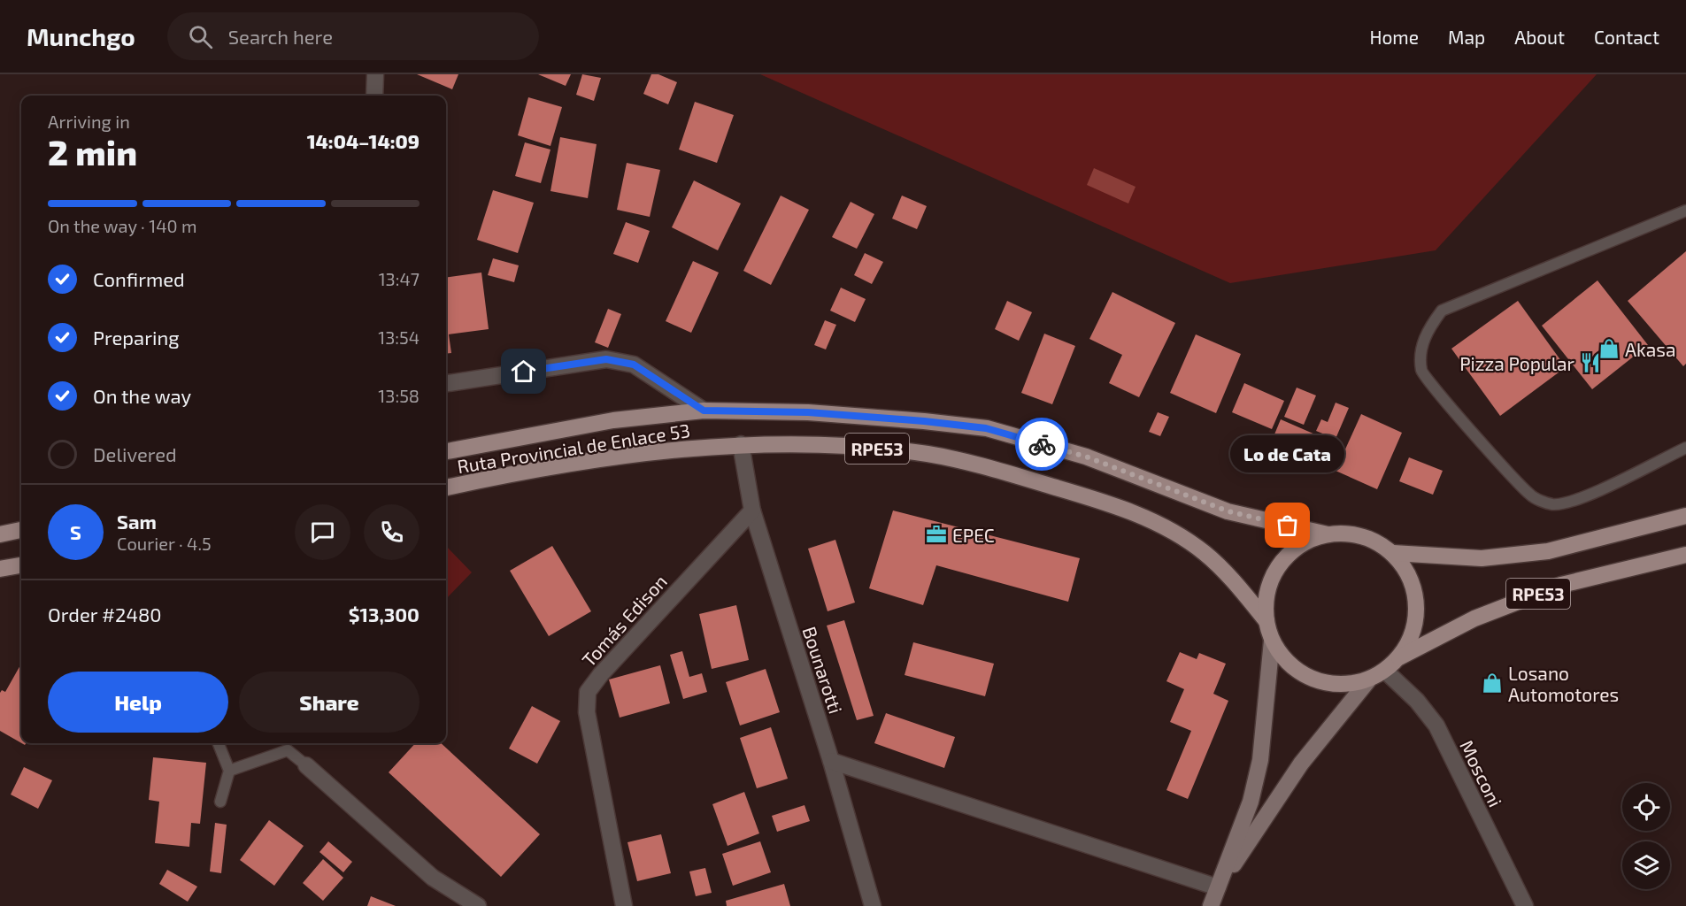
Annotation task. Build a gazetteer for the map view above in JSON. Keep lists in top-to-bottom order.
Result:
{
  "streets": {
    "main road": ["Ruta Provincial de Enlace 53", "RPE53"],
    "street": ["Tomás Edison", "Bounarotti", "Mosconi"]
  },
  "crossings": [
    ["Ruta Provincial de Enlace 53", "RPE53"],
    ["Ruta Provincial de Enlace 53", "Bounarotti"],
    ["Ruta Provincial de Enlace 53", "Mosconi"],
    ["RPE53", "Mosconi"],
    ["Tomás Edison", "Bounarotti"]
  ],
  "places": {
    "shop": ["Akasa", "Losano Automotores"],
    "restaurant": ["Pizza Popular"],
    "other": ["Lo de Cata"],
    "office": ["EPEC"]
  },
  "page": {
    "header": "Munchgo",
    "search": "Search here",
    "nav": [
      "Home",
      "Map",
      "About",
      "Contact"
    ],
    "heading": ["2 min", "Arriving in", "14:04–14:09"],
    "panel": [
      "Sam",
      "Courier · 4.5",
      "Order #2480",
      "$13,300"
    ],
    "bar": "On the way · 140 m",
    "list": [
      ["Confirmed", "13:47"],
      ["Preparing", "13:54"],
      ["On the way", "13:58"],
      "Delivered"
    ],
    "bubble": "Lo de Cata",
    "round": "S",
    "buttons": ["Help", "Share"]
  }
}
